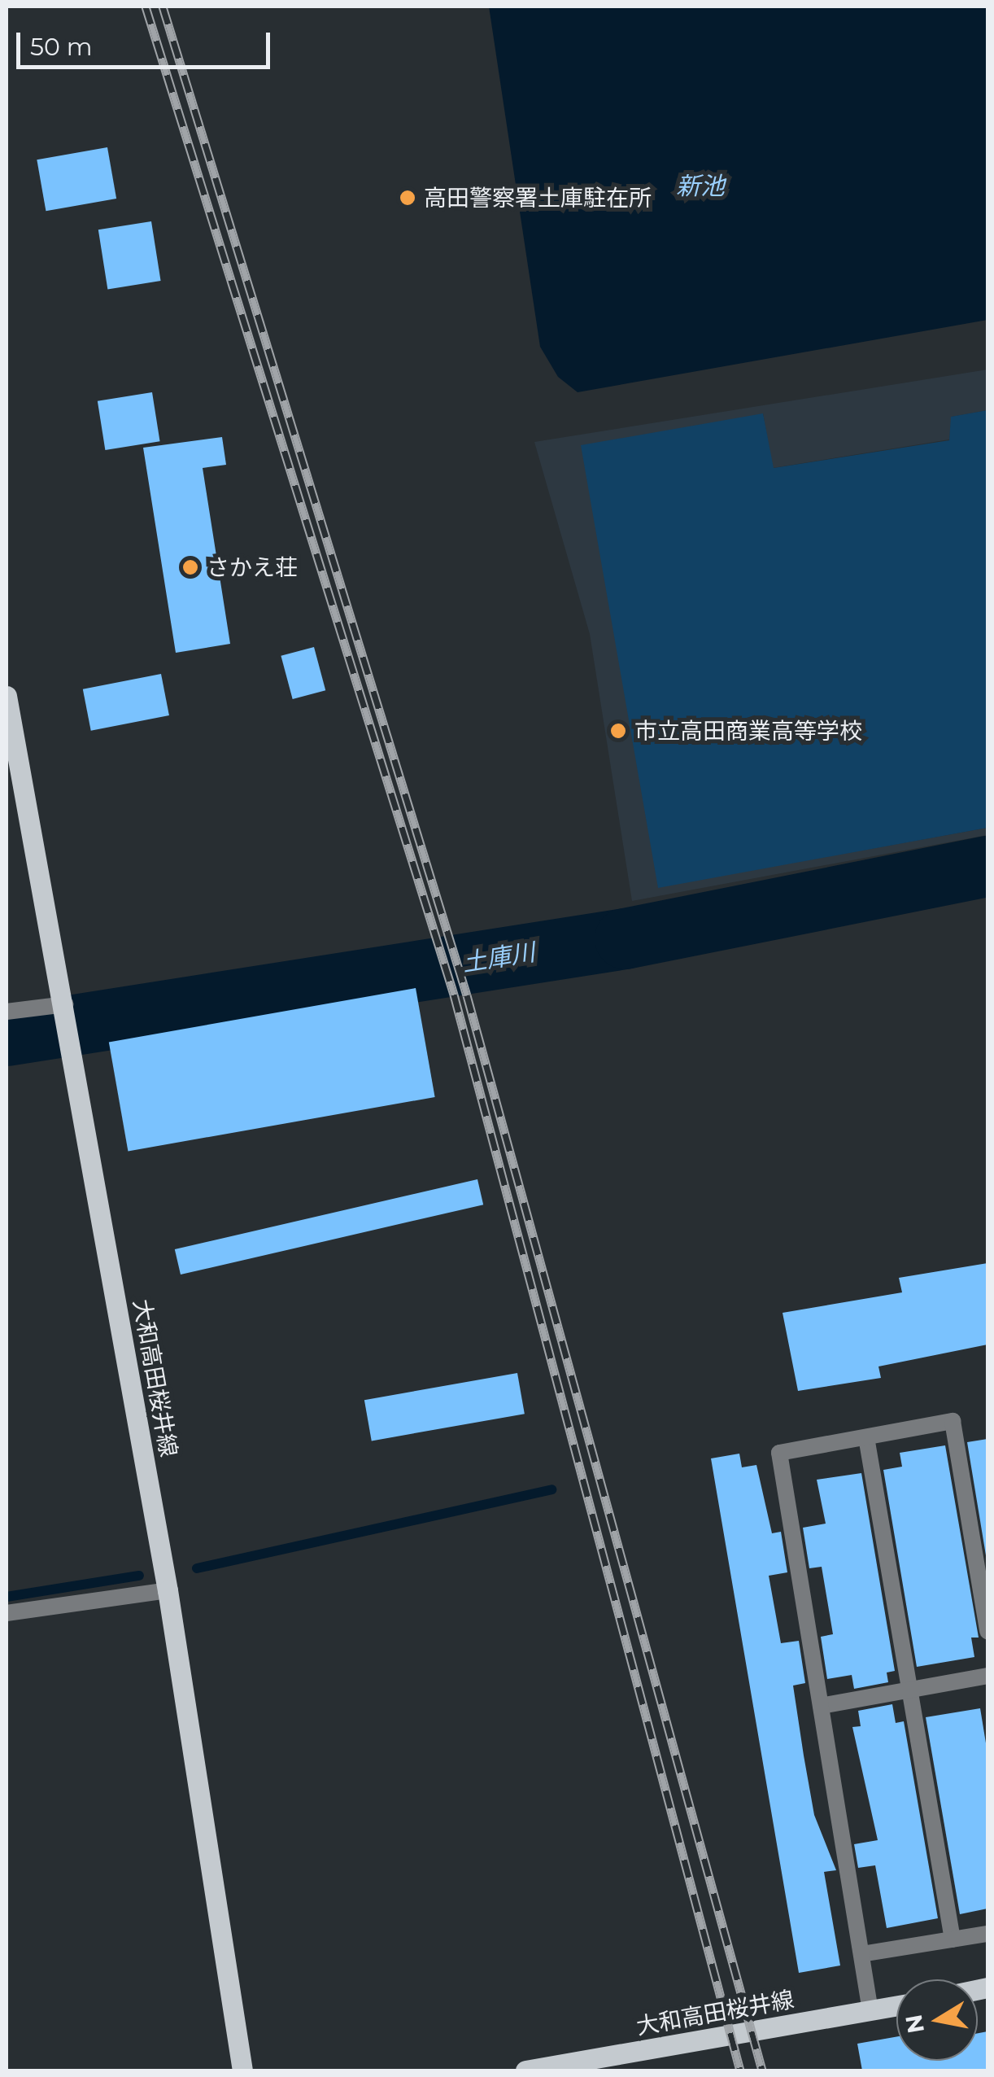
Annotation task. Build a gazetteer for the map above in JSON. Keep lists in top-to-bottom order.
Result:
{
  "streets": {
    "main road": ["大和高田桜井線"]
  },
  "water": ["新池", "土庫川"],
  "places": ["高田警察署土庫駐在所", "さかえ荘", "市立高田商業高等学校"],
  "scale_bar": "50 m",
  "north": "left"
}
